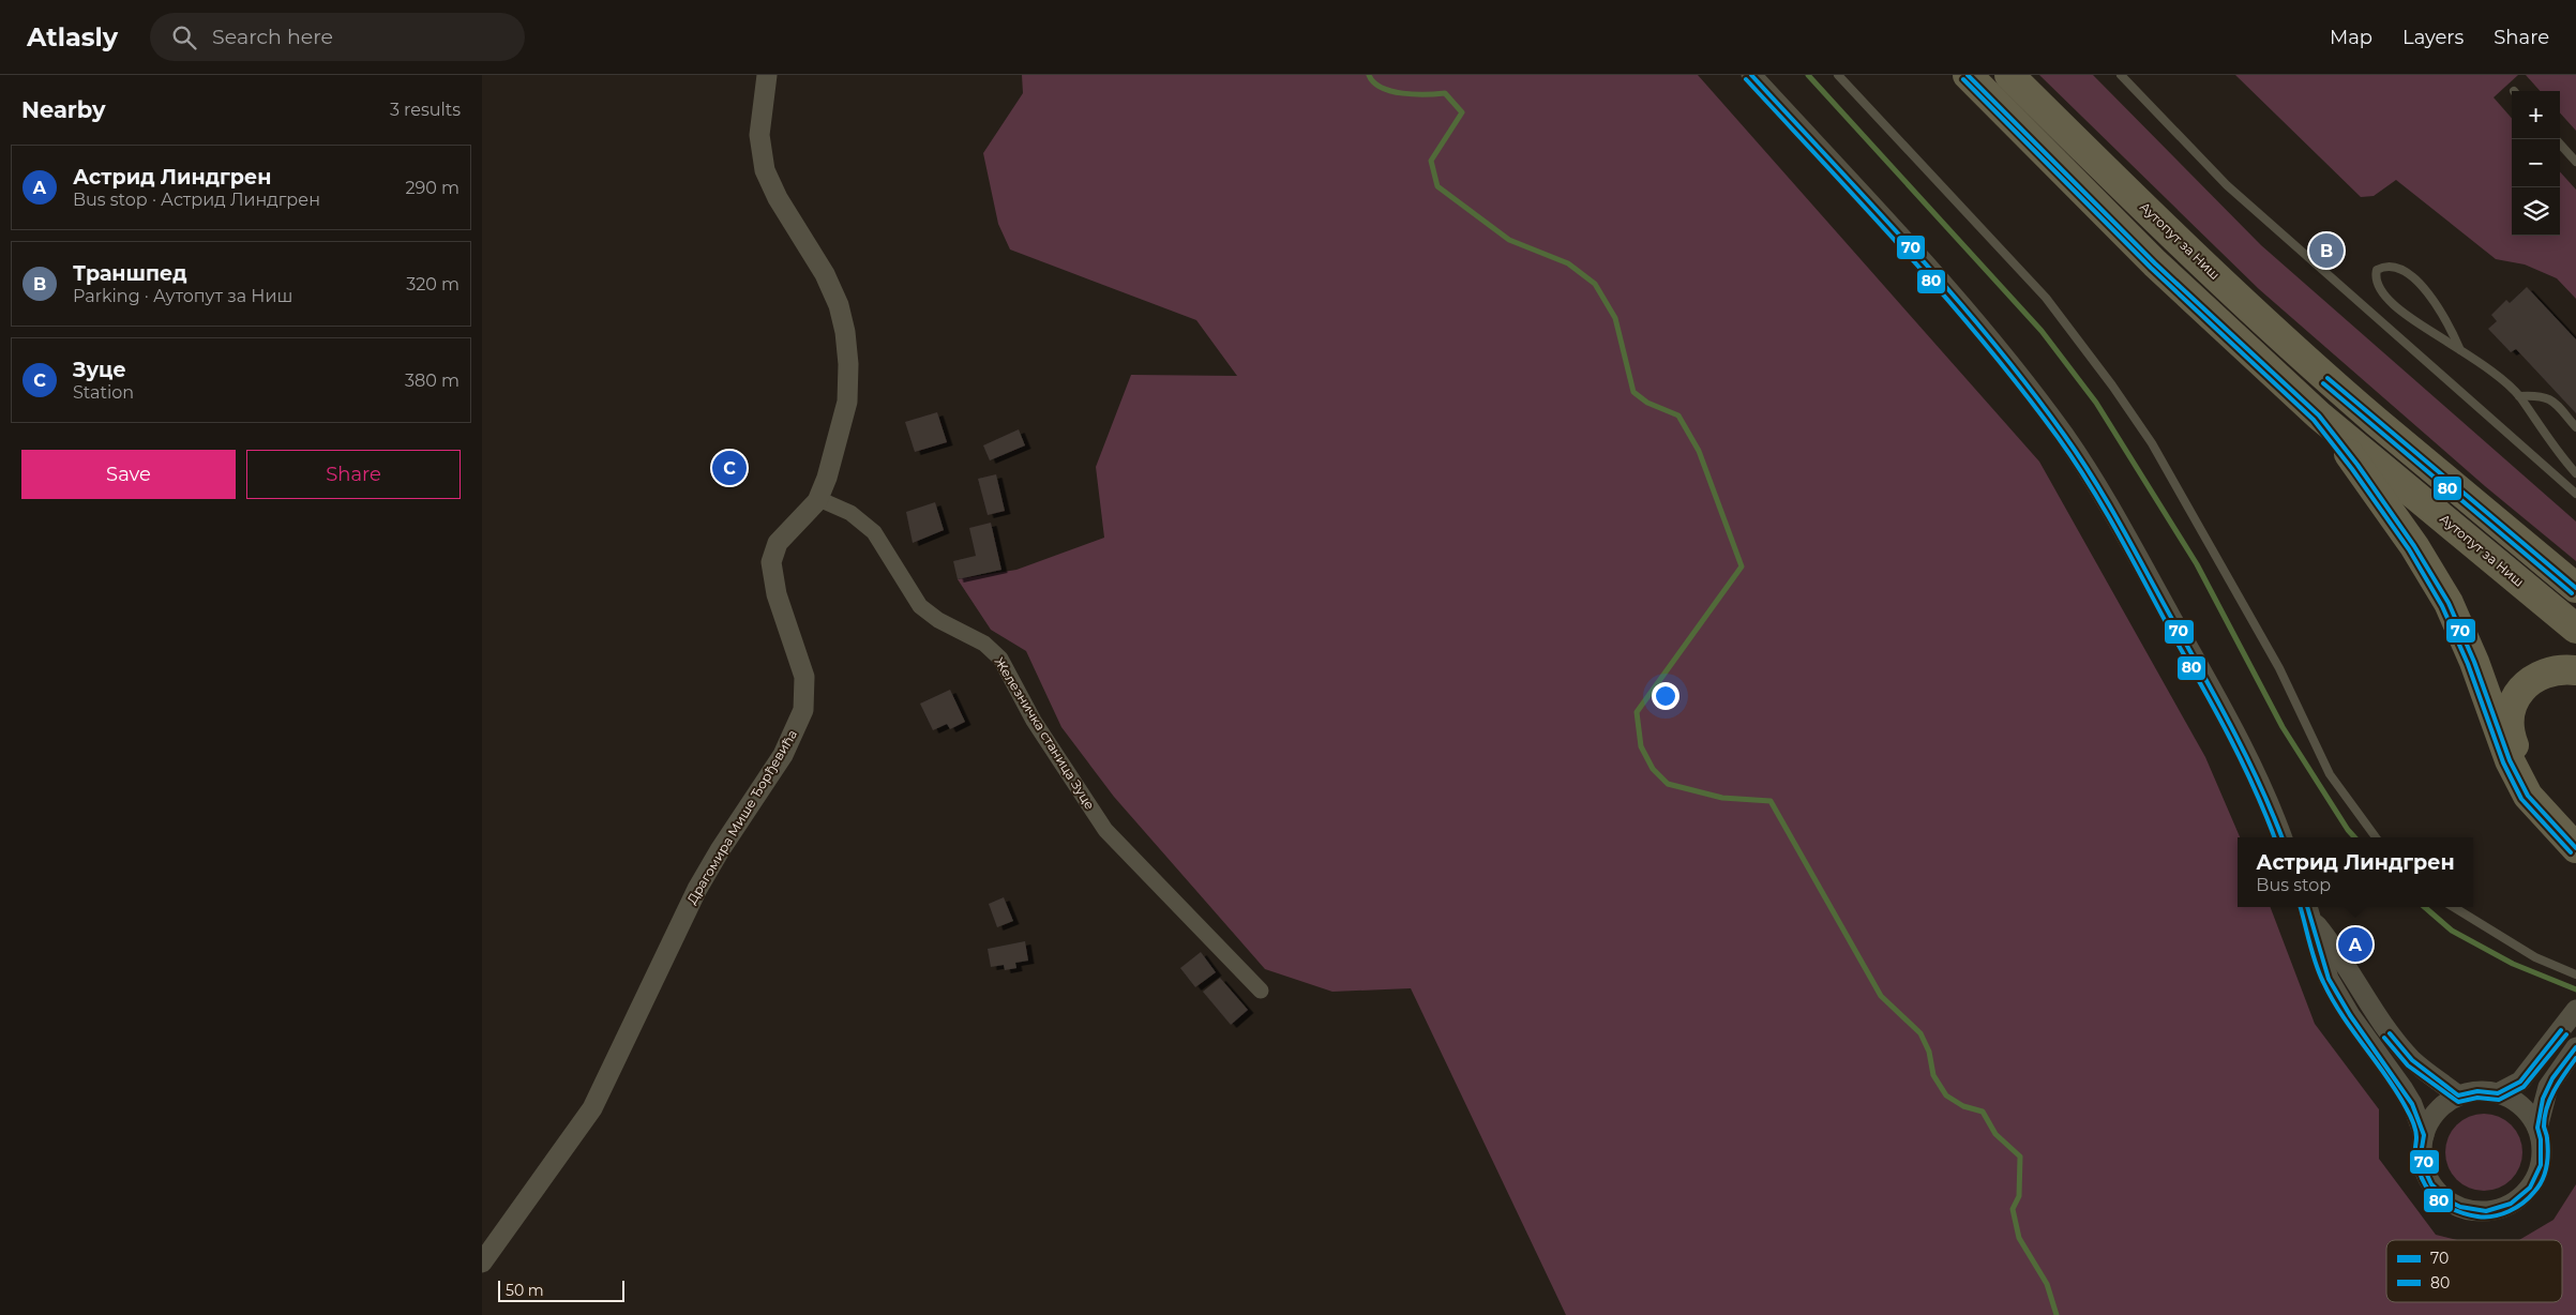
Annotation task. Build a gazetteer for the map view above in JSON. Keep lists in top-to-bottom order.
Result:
{
  "streets": {
    "highway": ["Аутопут за Ниш"],
    "street": ["Железничка станица Зуце", "Драгомира Мише Ђорђевића"]
  },
  "crossings": [
    ["Железничка станица Зуце", "Драгомира Мише Ђорђевића"]
  ],
  "lines": ["transit line 70", "transit line 80"],
  "legend": ["70", "80"],
  "scale_bar": "50 m",
  "page": {
    "header": "Atlasly",
    "search": "Search here",
    "nav": ["Map", "Layers", "Share"],
    "heading": ["Nearby", "3 results"],
    "map_buttons": ["+", "−"],
    "list": [
      {
        "mark": "A",
        "name": "Астрид Линдгрен",
        "note": "Bus stop · Астрид Линдгрен",
        "value": "290 m"
      },
      {
        "mark": "B",
        "name": "Траншпед",
        "note": "Parking · Аутопут за Ниш",
        "value": "320 m"
      },
      {
        "mark": "C",
        "name": "Зуце",
        "note": "Station",
        "value": "380 m"
      }
    ],
    "pins": ["B", "C", "A"],
    "buttons": ["Save", "Share"],
    "popup": ["Астрид Линдгрен", "Bus stop"],
    "scale": "50 m"
  }
}
